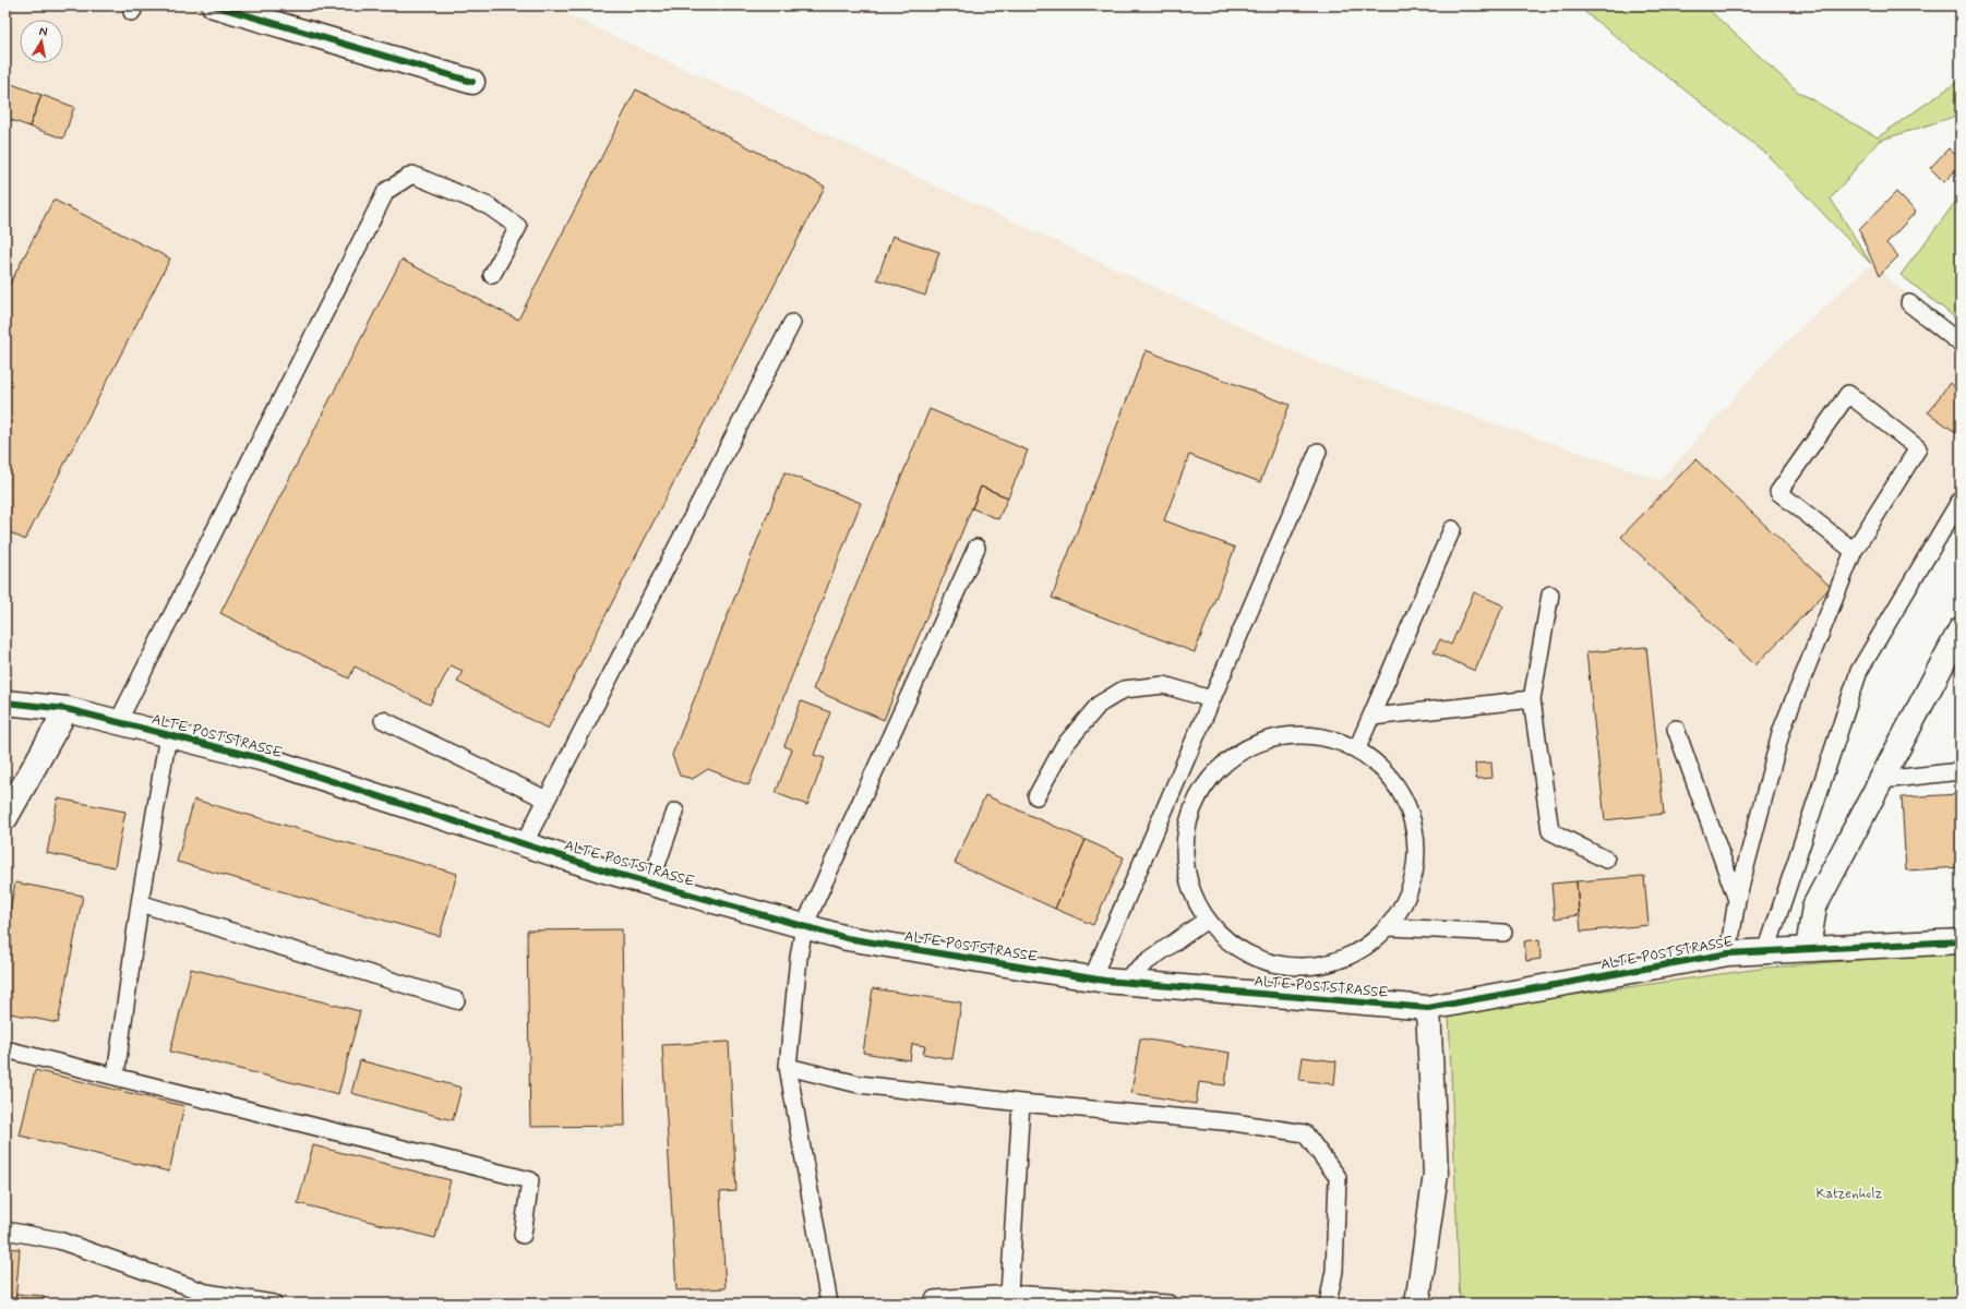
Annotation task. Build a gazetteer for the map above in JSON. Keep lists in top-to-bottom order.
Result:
{
  "streets": {
    "street": ["ALTE POSTSTRASSE"]
  },
  "parks": ["Katzenholz"],
  "north": "top"
}
